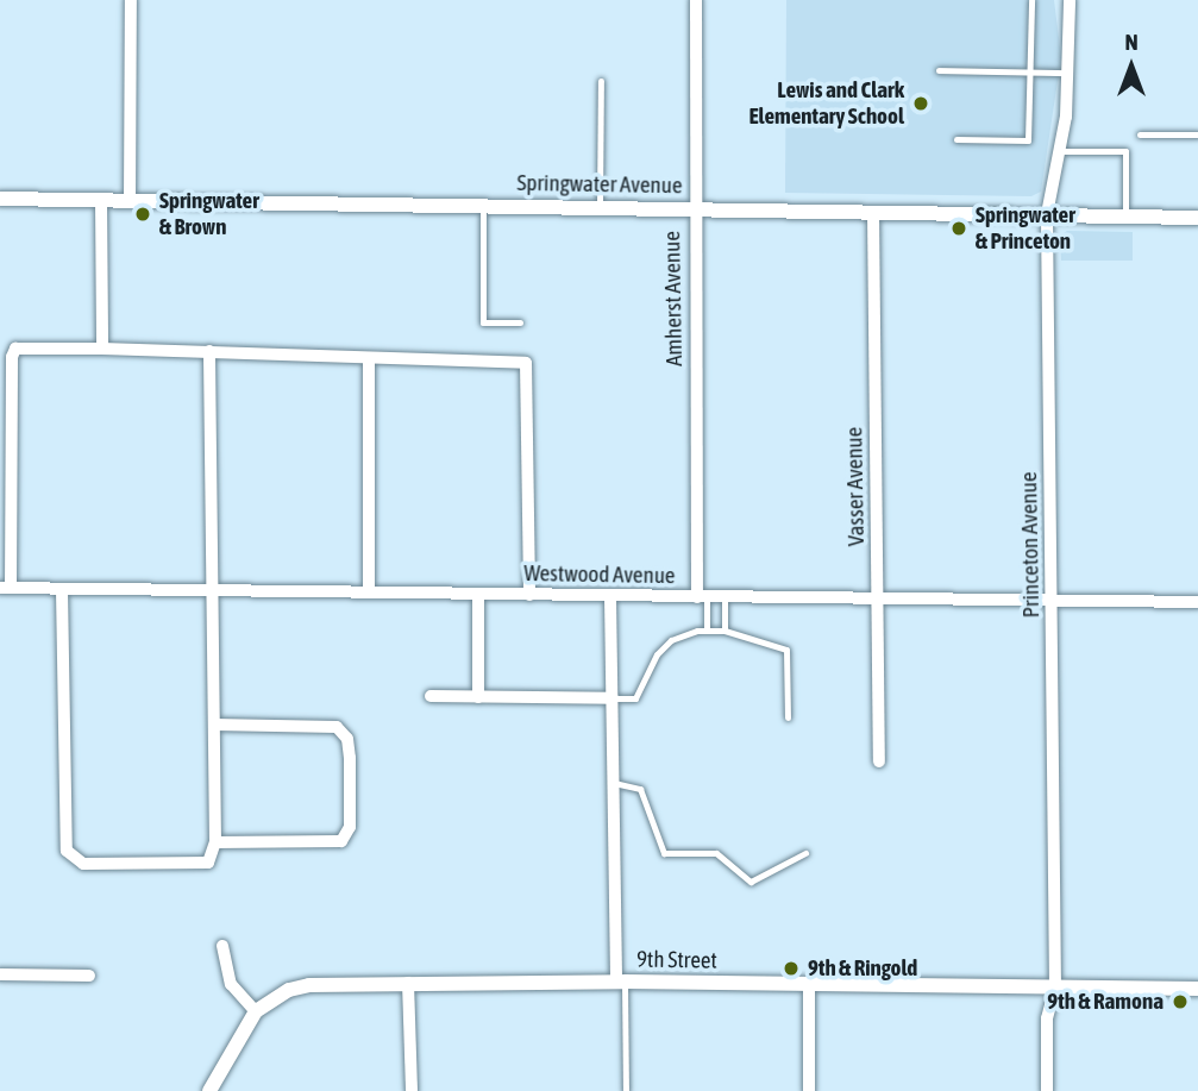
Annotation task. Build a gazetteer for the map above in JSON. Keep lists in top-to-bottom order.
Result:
{
  "streets": {
    "street": [
      "Springwater Avenue",
      "Amherst Avenue",
      "Vasser Avenue",
      "Princeton Avenue",
      "Westwood Avenue",
      "9th Street"
    ]
  },
  "crossings": [
    ["Springwater Avenue", "Amherst Avenue"],
    ["Springwater Avenue", "Vasser Avenue"],
    ["Springwater Avenue", "Princeton Avenue"],
    ["Amherst Avenue", "Westwood Avenue"],
    ["Vasser Avenue", "Westwood Avenue"],
    ["Princeton Avenue", "Westwood Avenue"],
    ["Princeton Avenue", "9th Street"]
  ],
  "places": [
    "Lewis and Clark Elementary School",
    "Springwater & Brown",
    "Springwater & Princeton",
    "9th & Ringold",
    "9th & Ramona"
  ],
  "north": "top"
}
